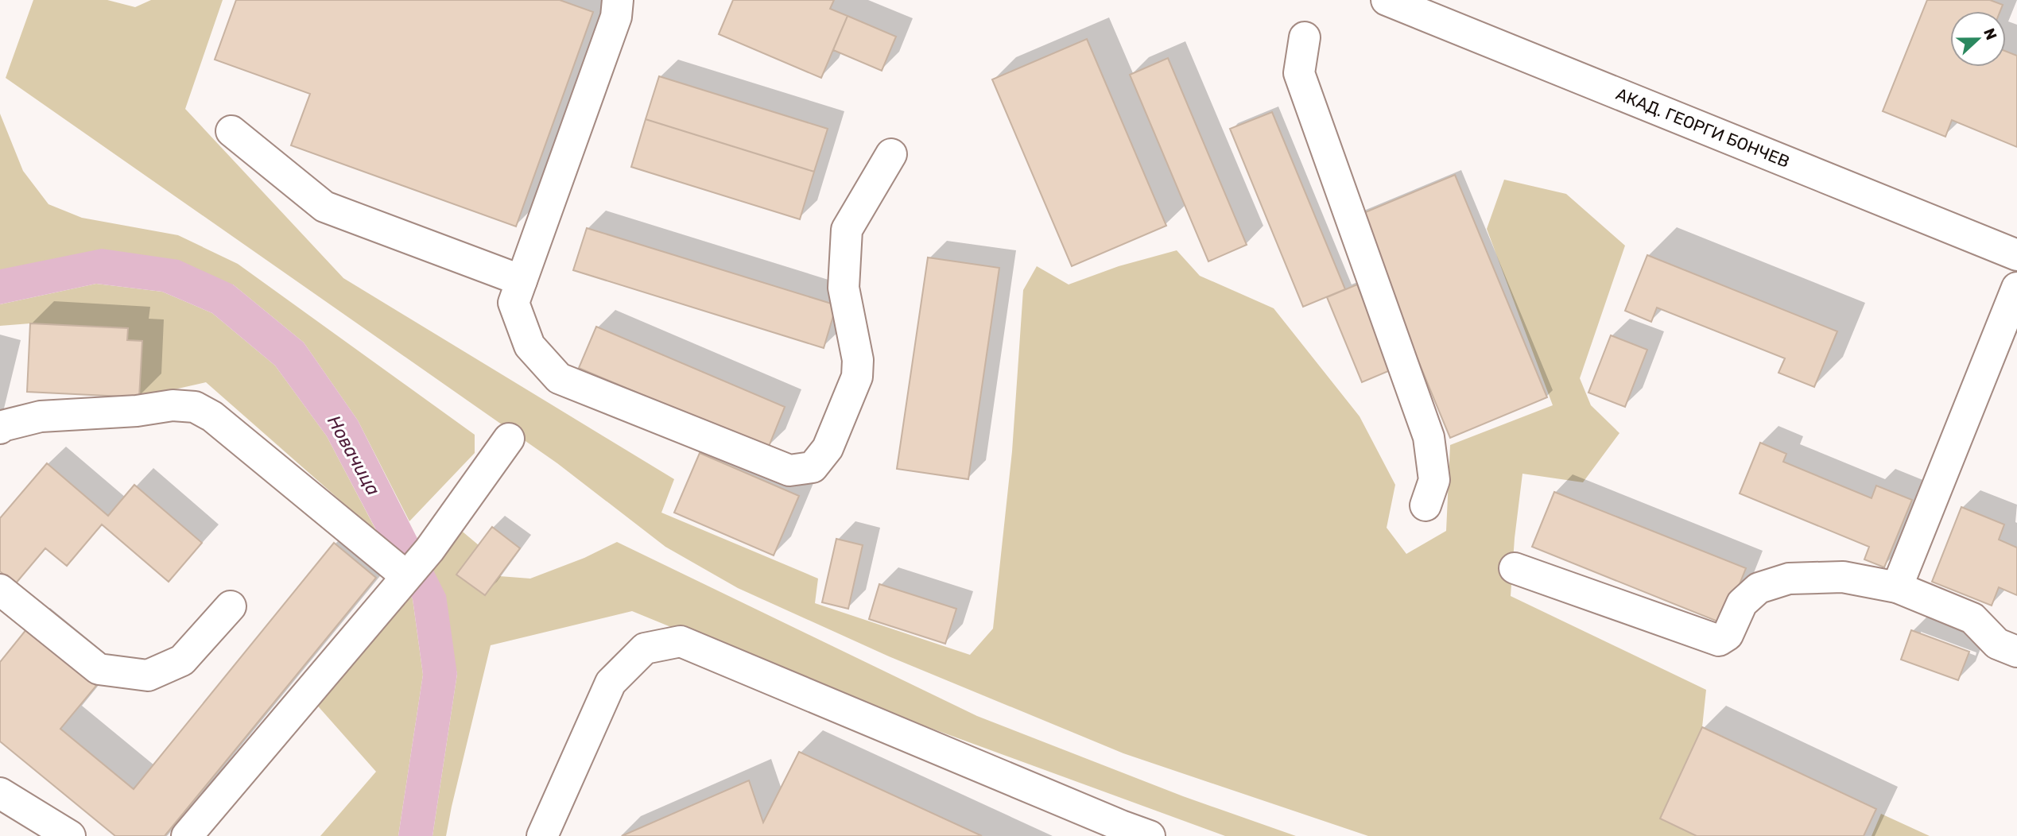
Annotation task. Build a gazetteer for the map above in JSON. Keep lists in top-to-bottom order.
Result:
{
  "streets": {
    "street": ["АКАД. ГЕОРГИ БОНЧЕВ"]
  },
  "water": ["Новачица"],
  "north": "right"
}
